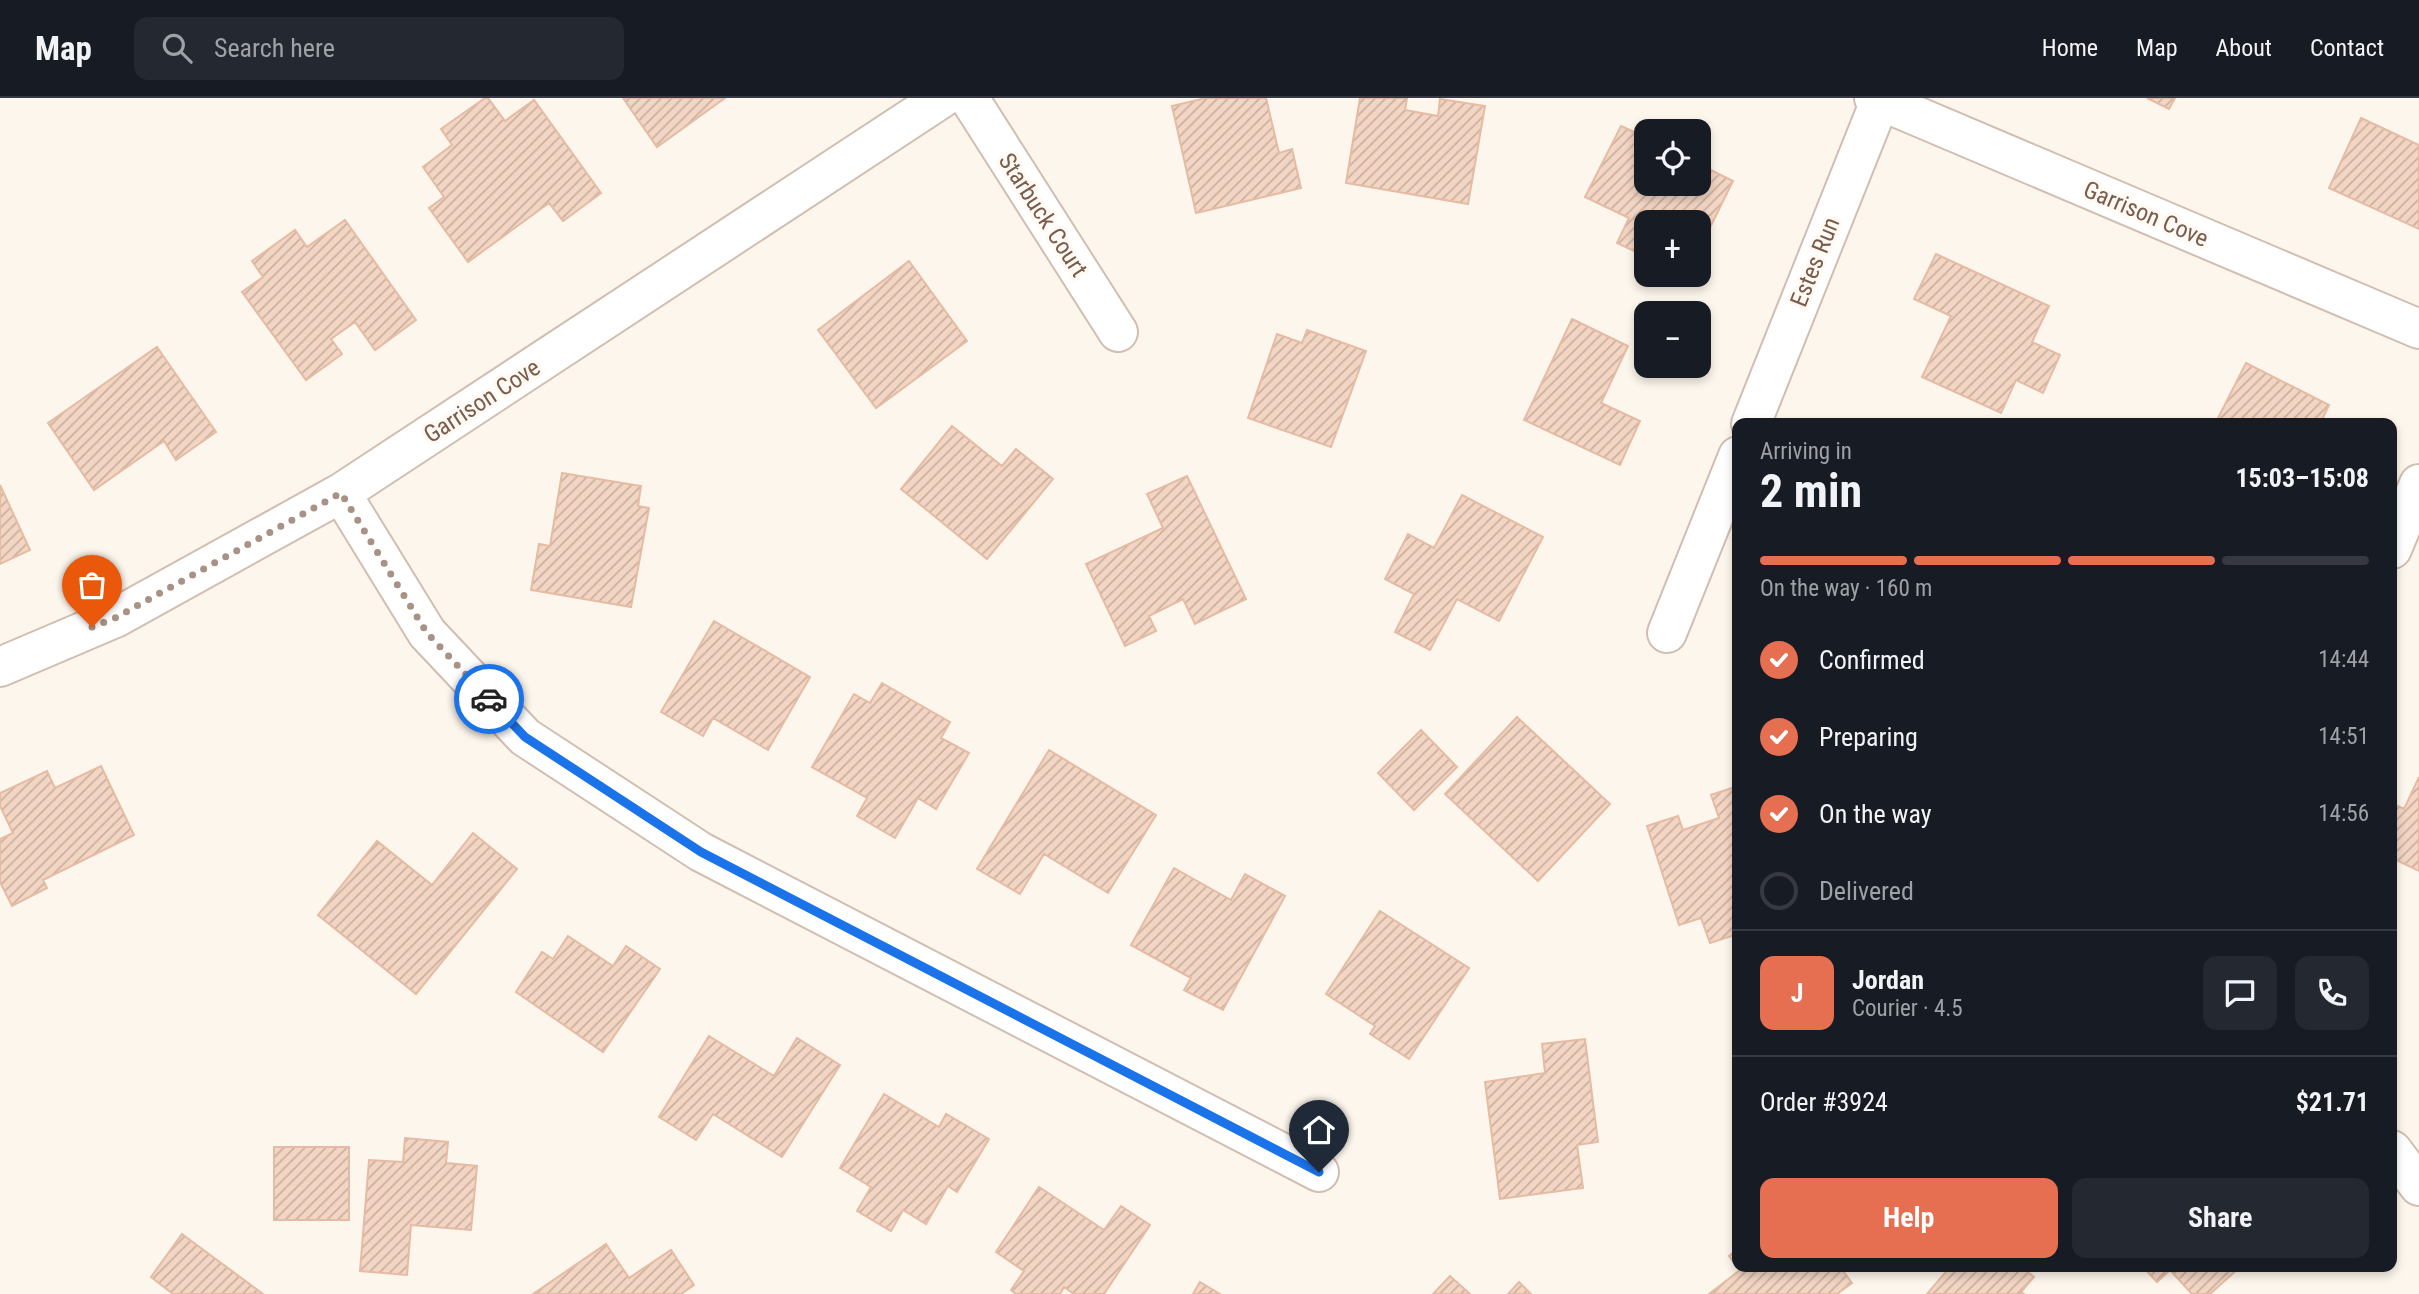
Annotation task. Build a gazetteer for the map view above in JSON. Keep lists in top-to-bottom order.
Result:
{
  "streets": {
    "street": ["Garrison Cove", "Starbuck Court", "Estes Run"]
  },
  "crossings": [
    ["Garrison Cove", "Estes Run"]
  ],
  "page": {
    "header": "Map",
    "search": "Search here",
    "nav": [
      "Home",
      "Map",
      "About",
      "Contact"
    ],
    "map_buttons": ["+", "−"],
    "heading": ["2 min", "Arriving in", "15:03–15:08"],
    "panel": [
      "Jordan",
      "Courier · 4.5",
      "Order #3924",
      "$21.71"
    ],
    "bar": "On the way · 160 m",
    "list": [
      ["Confirmed", "14:44"],
      ["Preparing", "14:51"],
      ["On the way", "14:56"],
      "Delivered"
    ],
    "round": "J",
    "buttons": ["Help", "Share"]
  }
}
